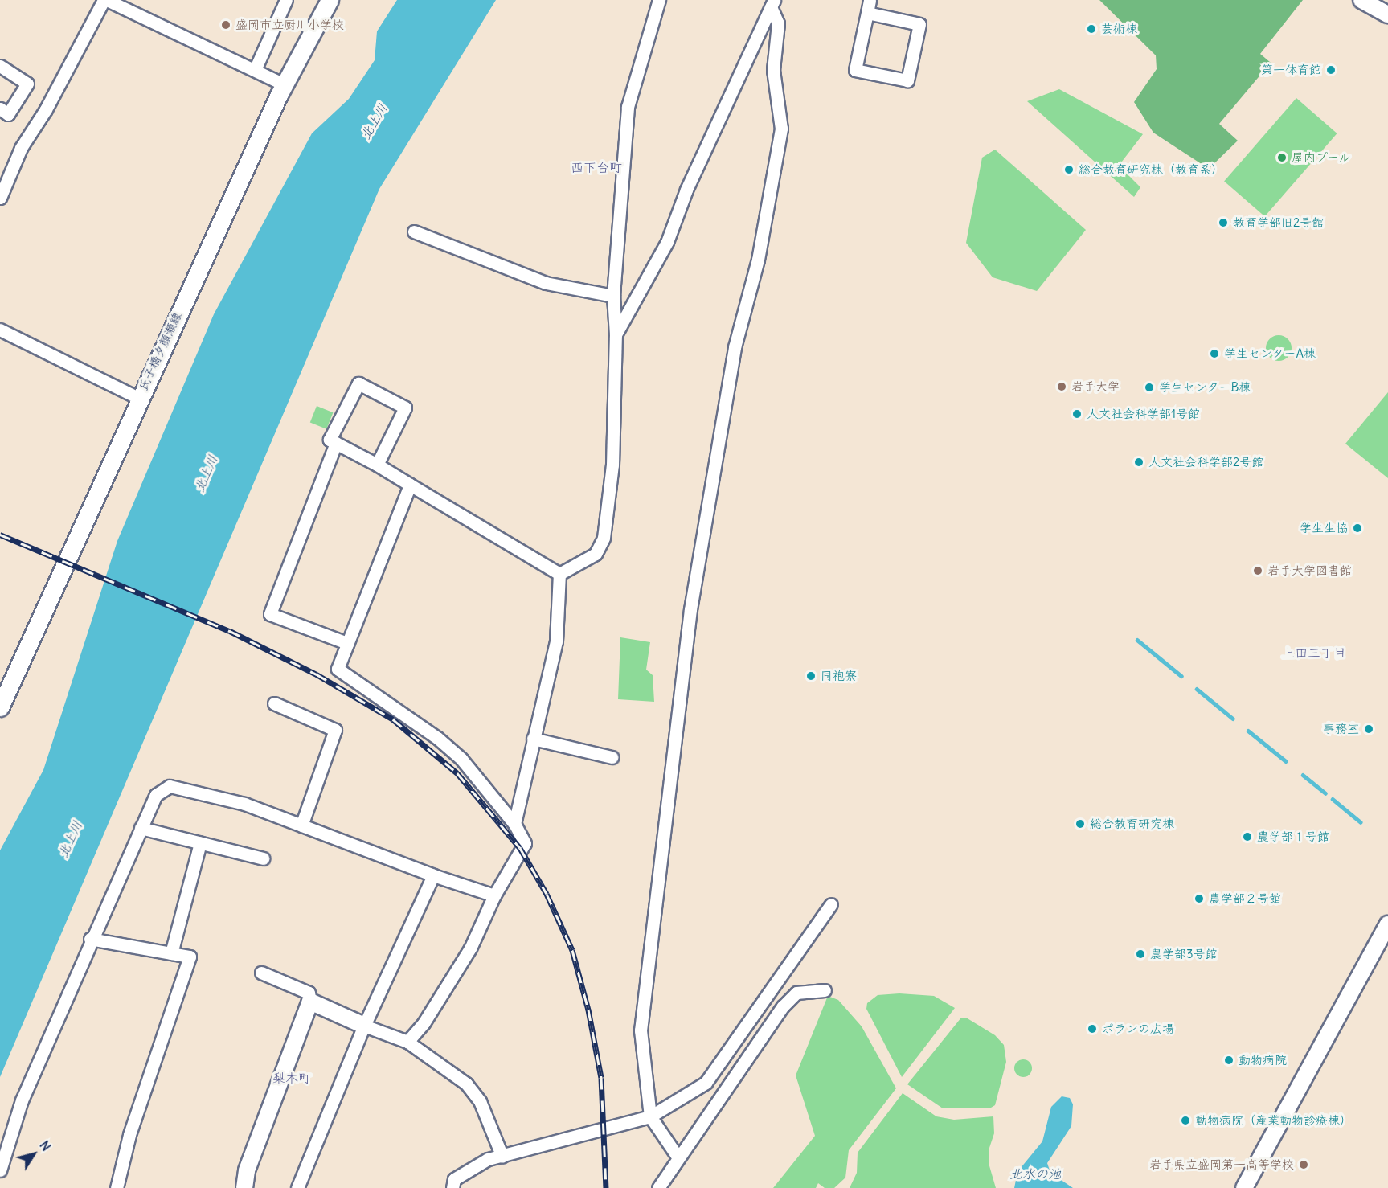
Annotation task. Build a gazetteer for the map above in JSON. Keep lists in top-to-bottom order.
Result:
{
  "streets": {
    "main road": ["氏子橋夕顔瀬線"]
  },
  "districts": ["西下台町", "上田三丁目", "梨木町"],
  "water": ["北上川", "北水の池"],
  "places": [
    "盛岡市立厨川小学校",
    "芸術棟",
    "第一体育館",
    "屋内プール",
    "総合教育研究棟（教育系）",
    "教育学部旧2号館",
    "学生センターA棟",
    "岩手大学",
    "学生センターB棟",
    "人文社会科学部1号館",
    "人文社会科学部2号館",
    "学生生協",
    "岩手大学図書館",
    "同袍寮",
    "事務室",
    "総合教育研究棟",
    "農学部１号館",
    "農学部２号館",
    "農学部3号館",
    "ポランの広場",
    "動物病院",
    "動物病院（産業動物診療棟）",
    "岩手県立盛岡第一高等学校"
  ],
  "north": "top right"
}
